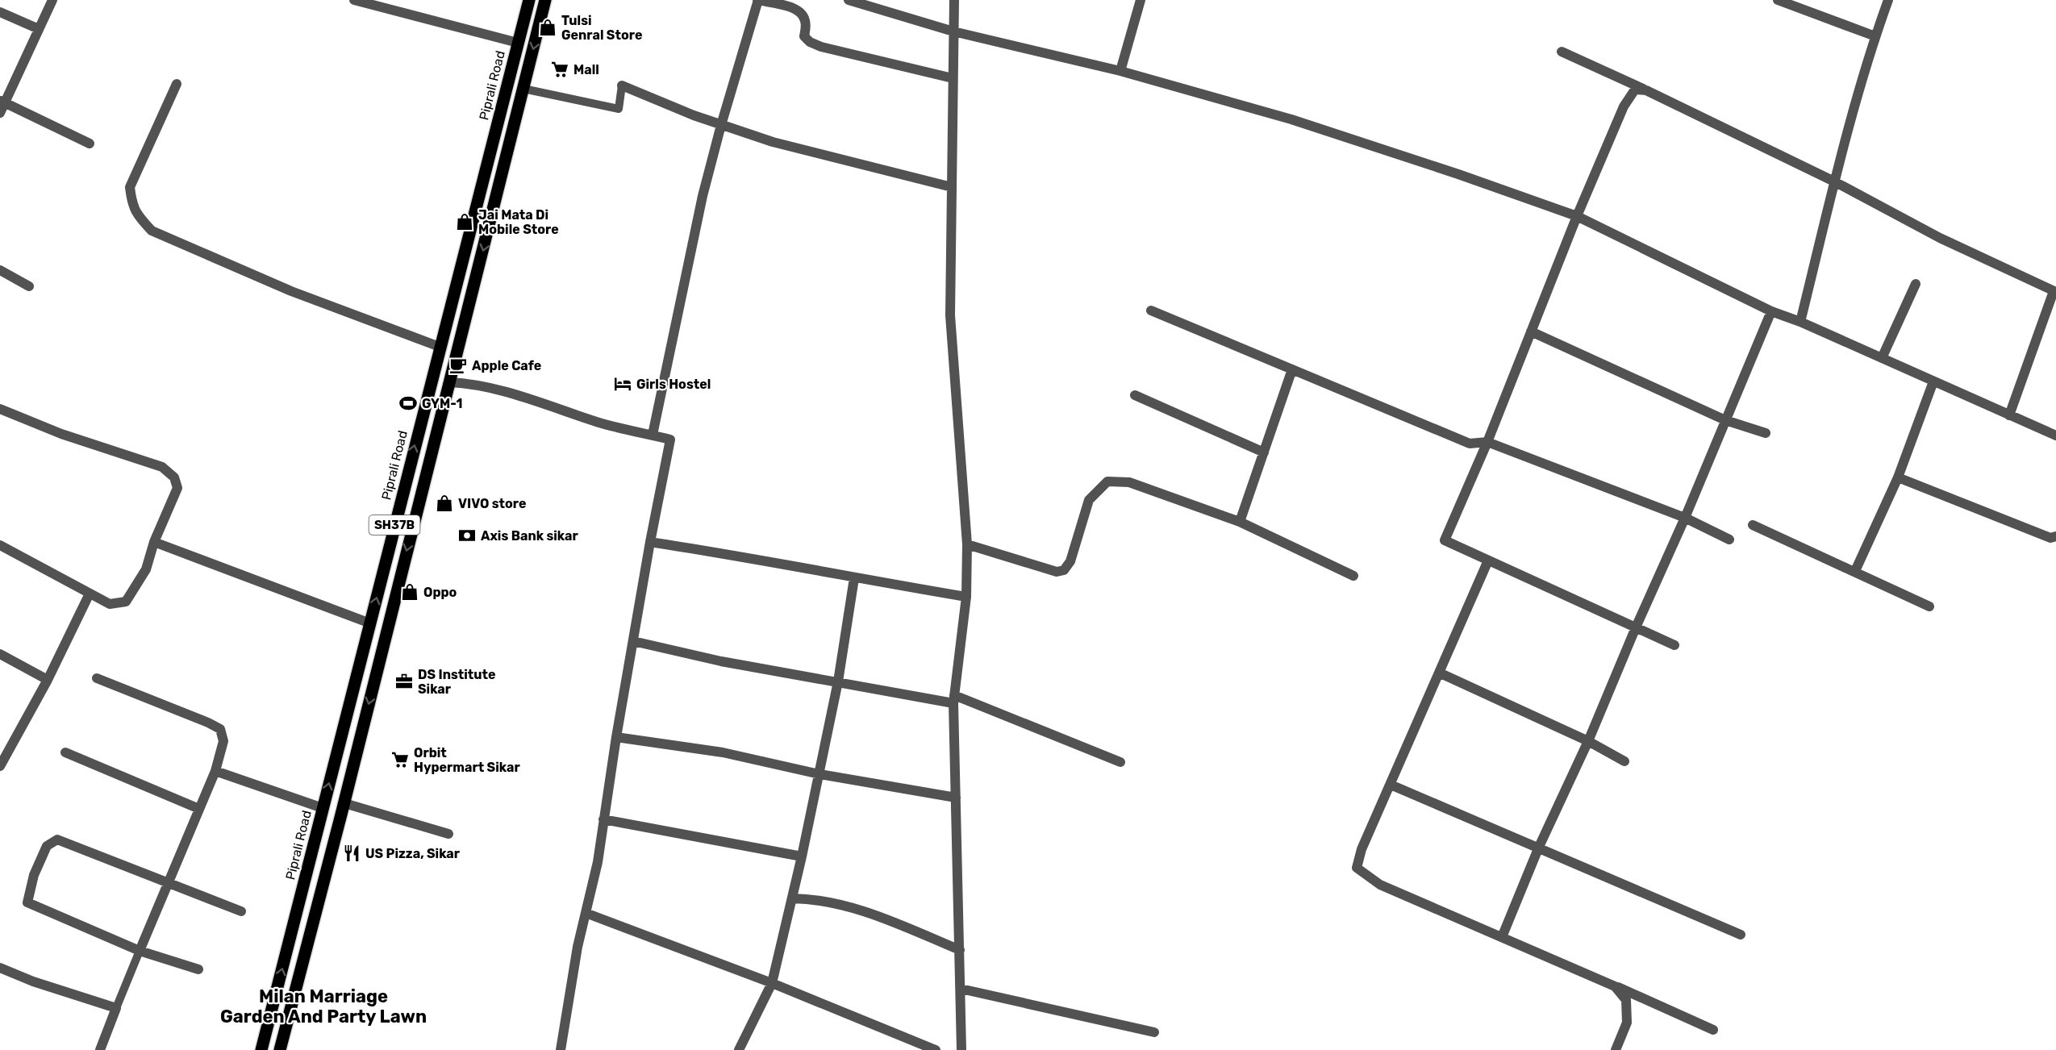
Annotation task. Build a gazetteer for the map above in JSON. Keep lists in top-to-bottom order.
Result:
{
  "streets": {
    "main road": ["Piprali Road", "SH37B"]
  },
  "districts": ["Milan Marriage Garden And Party Lawn"],
  "places": {
    "shop": [
      "Tulsi Genral Store",
      "Jai Mata Di Mobile Store",
      "VIVO store",
      "Oppo"
    ],
    "supermarket": ["Mall", "Orbit Hypermart Sikar"],
    "cafe": ["Apple Cafe"],
    "hotel": ["Girls Hostel"],
    "sports": ["GYM-1"],
    "bank": ["Axis Bank sikar"],
    "office": ["DS Institute Sikar"],
    "restaurant": ["US Pizza, Sikar"]
  }
}
